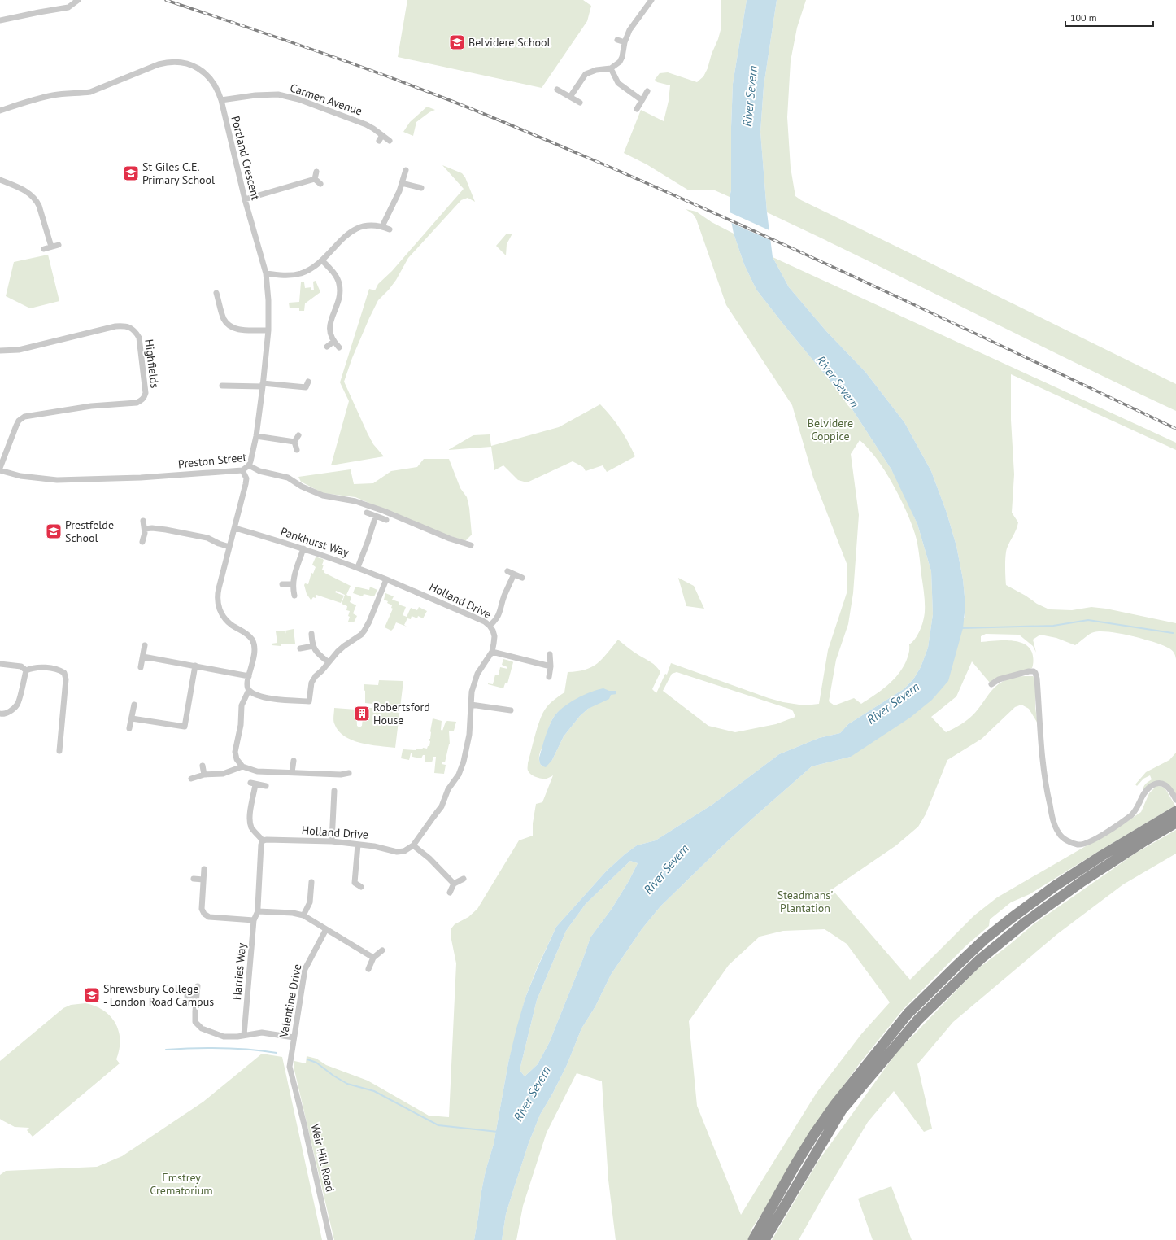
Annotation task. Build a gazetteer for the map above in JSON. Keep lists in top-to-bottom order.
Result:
{
  "streets": {
    "street": [
      "Carmen Avenue",
      "Portland Crescent",
      "Highfields",
      "Preston Street",
      "Pankhurst Way",
      "Holland Drive",
      "Harries Way",
      "Valentine Drive",
      "Weir Hill Road"
    ]
  },
  "crossings": [
    ["Carmen Avenue", "Portland Crescent"],
    ["Portland Crescent", "Preston Street"],
    ["Highfields", "Preston Street"],
    ["Pankhurst Way", "Holland Drive"],
    ["Valentine Drive", "Weir Hill Road"]
  ],
  "water": ["River Severn"],
  "parks": ["Belvidere Coppice", "Steadmans' Plantation", "Emstrey Crematorium"],
  "places": {
    "school or university": [
      "Belvidere School",
      "St Giles C.E. Primary School",
      "Prestfelde School",
      "Shrewsbury College - London Road Campus"
    ],
    "building": ["Robertsford House"]
  },
  "scale_bar": "100 m"
}
